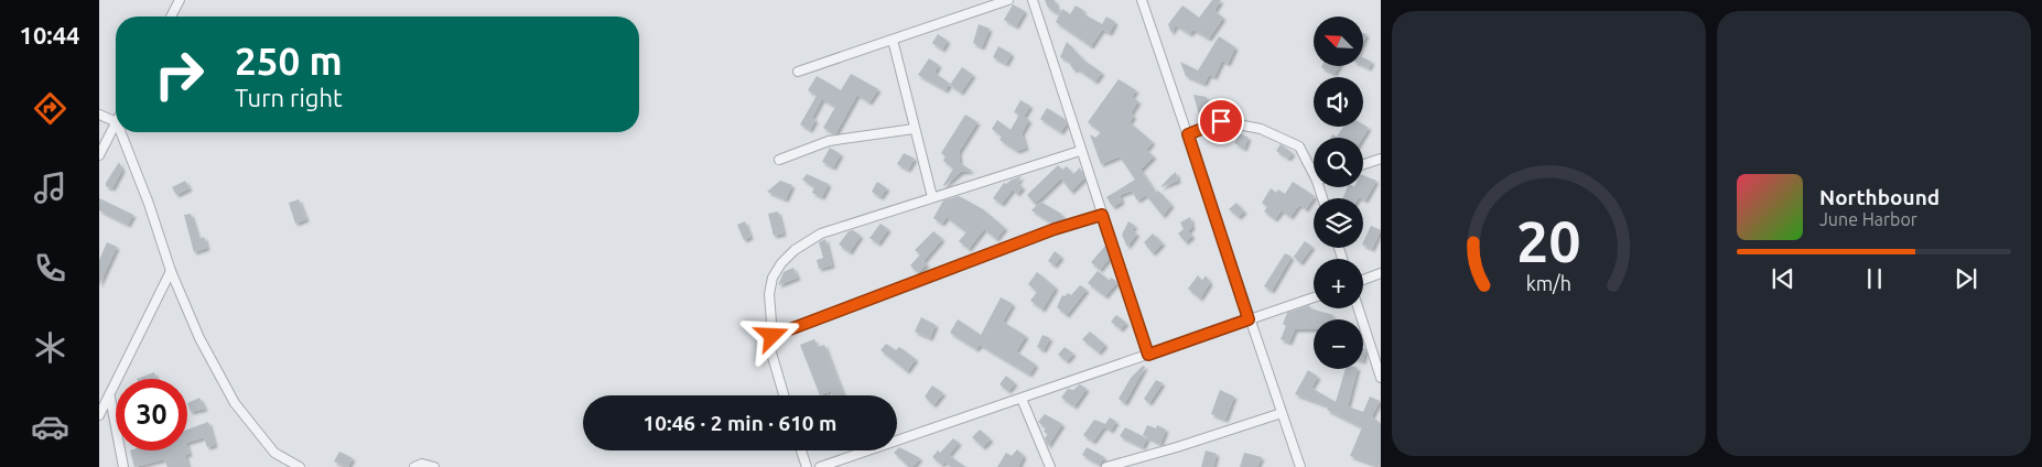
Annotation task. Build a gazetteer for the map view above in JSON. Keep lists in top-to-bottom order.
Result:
{
  "north": "top left",
  "page": {
    "tabs": "10:44",
    "map_buttons": ["+", "−"],
    "turn": ["250 m", "Turn right"],
    "song": ["Northbound", "June Harbor"],
    "limit": "30",
    "trip": "10:46 · 2 min · 610 m",
    "gauge": ["20", "km/h"]
  }
}
